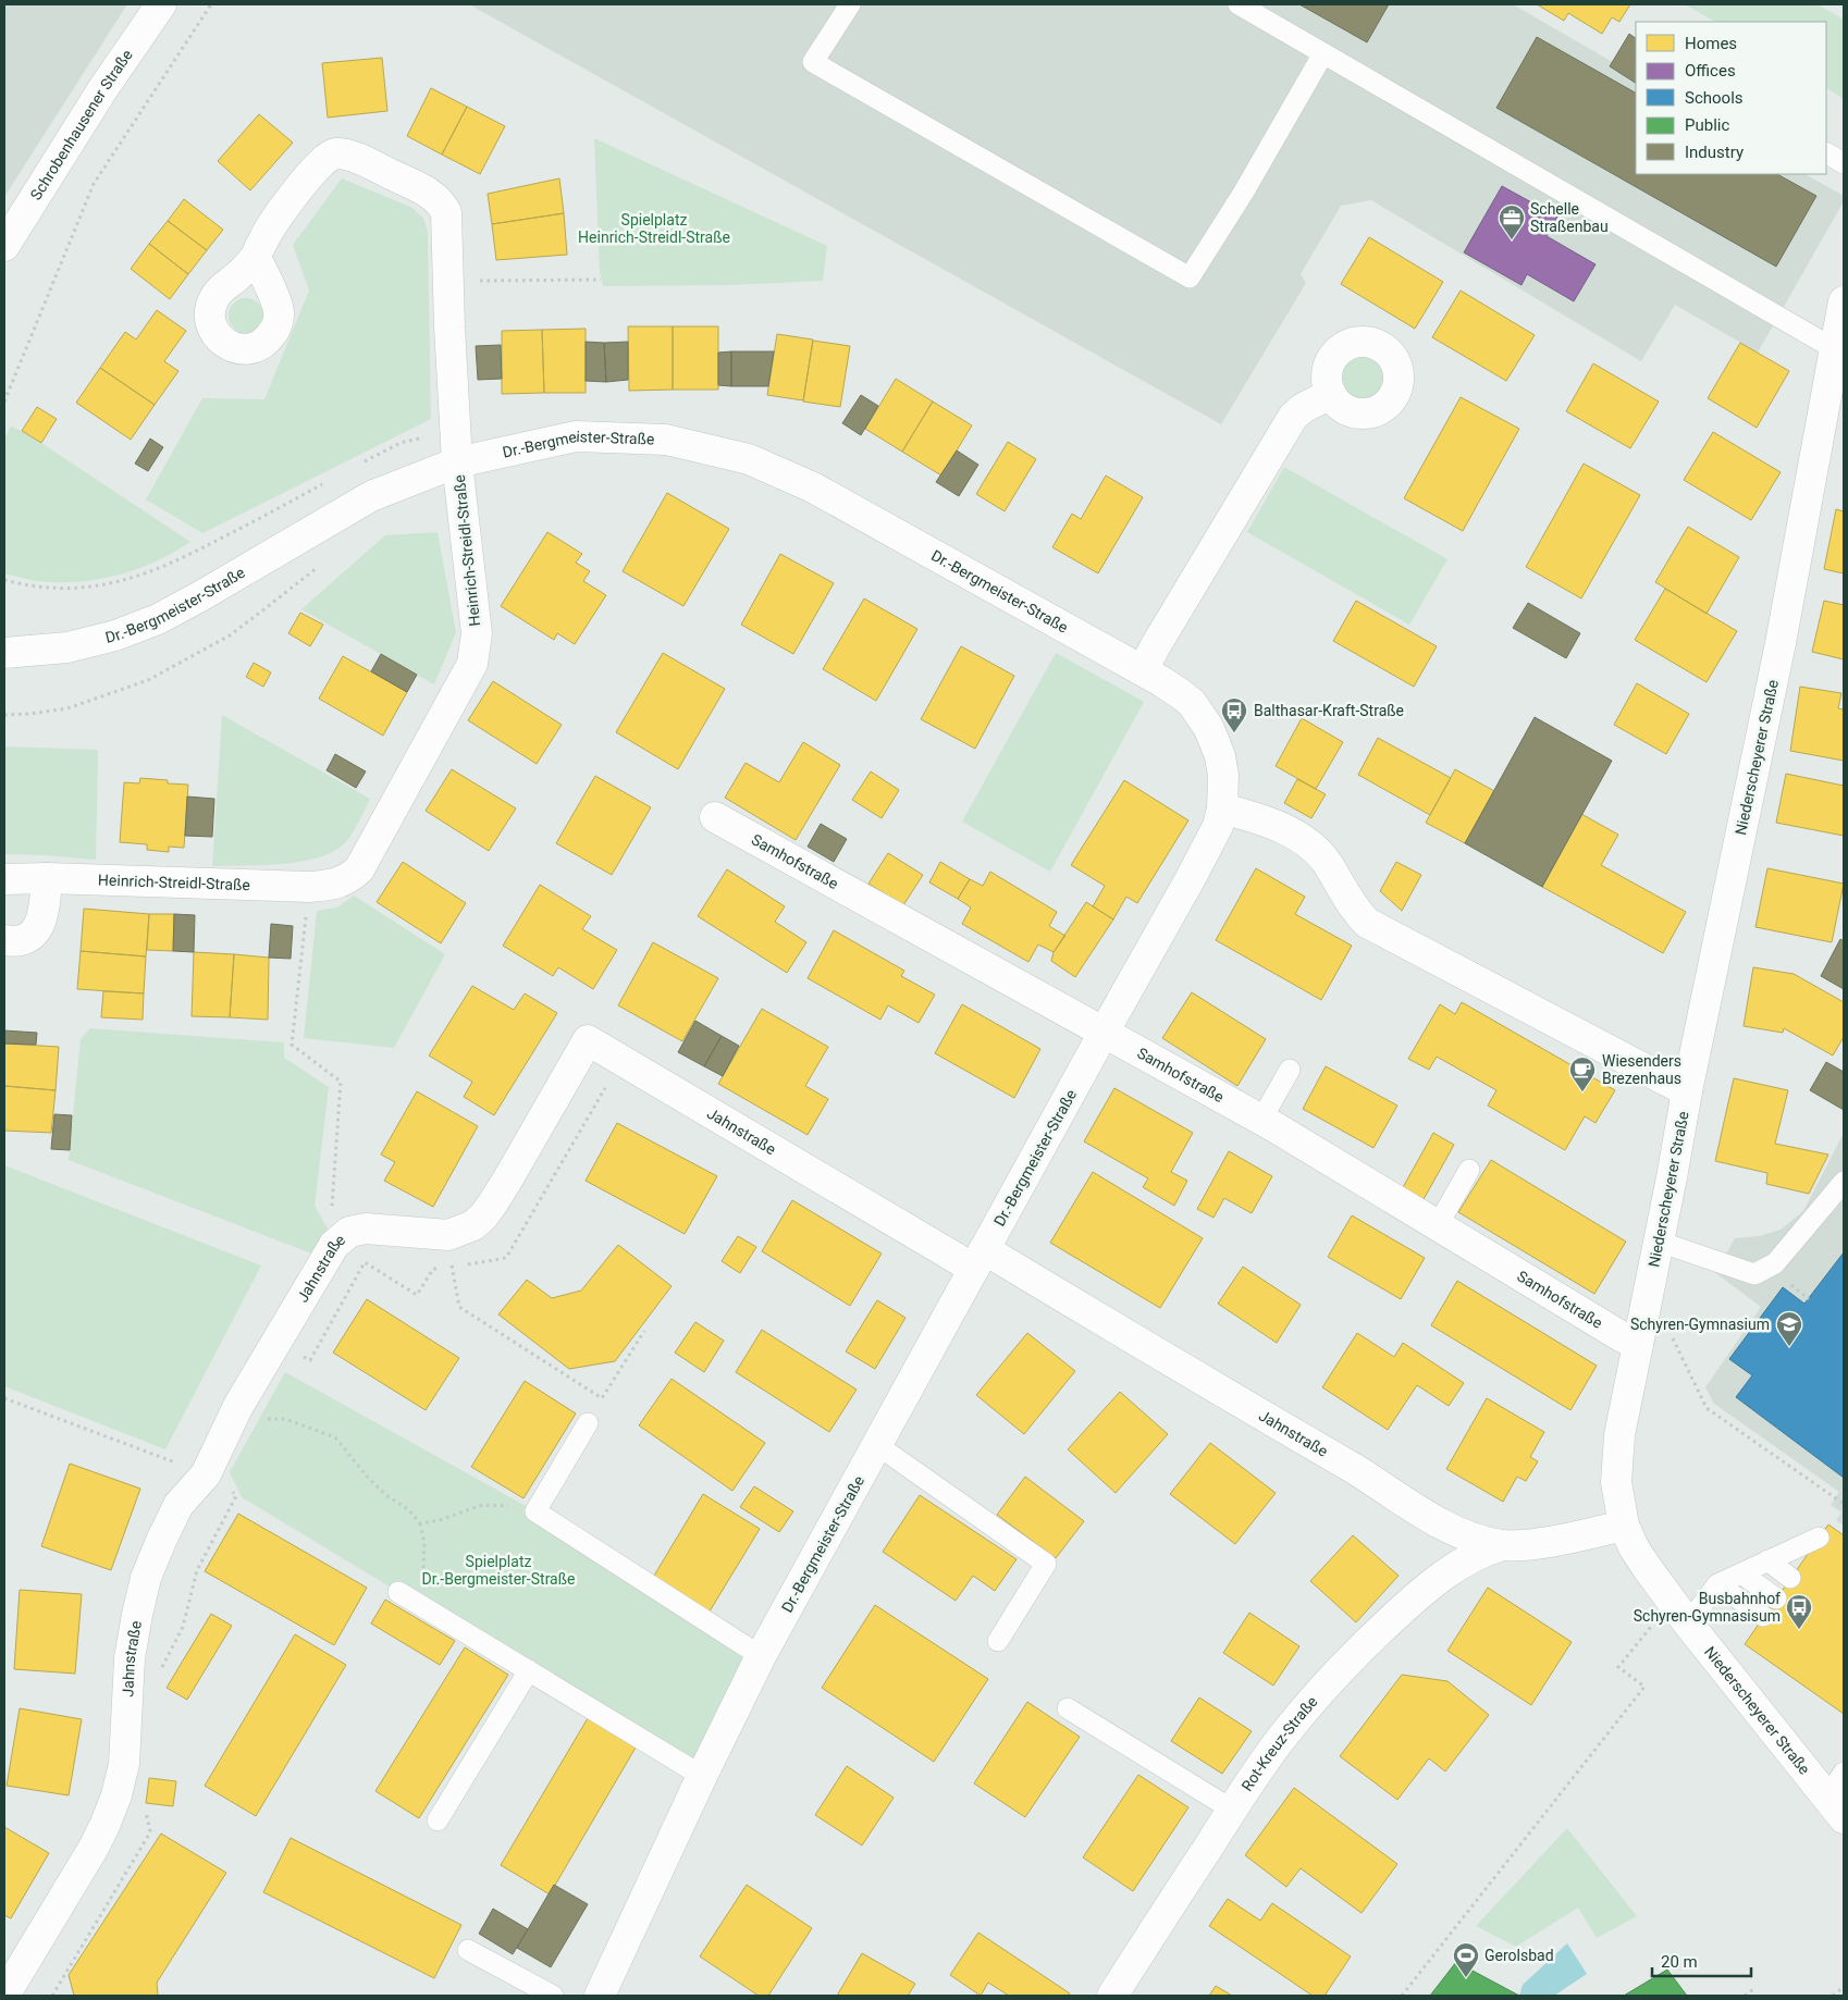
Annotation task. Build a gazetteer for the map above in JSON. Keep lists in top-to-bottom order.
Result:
{
  "streets": {
    "street": [
      "Schrobenhausener Straße",
      "Dr.-Bergmeister-Straße",
      "Heinrich-Streidl-Straße",
      "Niederscheyerer Straße",
      "Samhofstraße",
      "Jahnstraße",
      "Rot-Kreuz-Straße"
    ]
  },
  "crossings": [
    ["Dr.-Bergmeister-Straße", "Heinrich-Streidl-Straße"],
    ["Dr.-Bergmeister-Straße", "Samhofstraße"],
    ["Dr.-Bergmeister-Straße", "Jahnstraße"],
    ["Niederscheyerer Straße", "Samhofstraße"],
    ["Niederscheyerer Straße", "Jahnstraße"],
    ["Jahnstraße", "Rot-Kreuz-Straße"]
  ],
  "parks": ["Spielplatz Heinrich-Streidl-Straße", "Spielplatz Dr.-Bergmeister-Straße"],
  "places": {
    "office": ["Schelle Straßenbau"],
    "bus stop": ["Balthasar-Kraft-Straße", "Busbahnhof Schyren-Gymnasisum"],
    "cafe": ["Wiesenders Brezenhaus"],
    "school or university": ["Schyren-Gymnasium"],
    "sports": ["Gerolsbad"]
  },
  "legend": [
    "Homes",
    "Offices",
    "Schools",
    "Public",
    "Industry"
  ],
  "scale_bar": "20 m"
}
